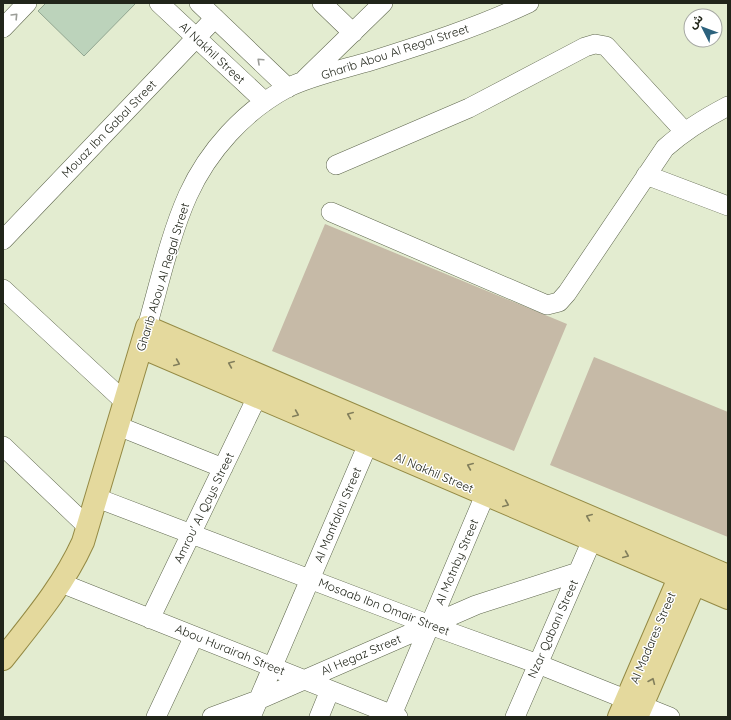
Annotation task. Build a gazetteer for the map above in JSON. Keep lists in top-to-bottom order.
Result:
{
  "streets": {
    "main road": ["Gharib Abou Al Regal Street", "Al Nakhil Street", "Al Madares Street"],
    "street": [
      "Mouaz Ibn Gabal Street",
      "Amrou' Al Qays Street",
      "Al Manfaloti Street",
      "Al Motnby Street",
      "Mosaab Ibn Omair Street",
      "Nzar Qabani Street",
      "Abou Hurairah Street",
      "Al Hegaz Street"
    ]
  },
  "crossings": [
    ["Gharib Abou Al Regal Street", "Al Nakhil Street"],
    ["Gharib Abou Al Regal Street", "Mosaab Ibn Omair Street"],
    ["Gharib Abou Al Regal Street", "Abou Hurairah Street"],
    ["Al Nakhil Street", "Mouaz Ibn Gabal Street"],
    ["Al Nakhil Street", "Amrou' Al Qays Street"],
    ["Al Nakhil Street", "Al Manfaloti Street"],
    ["Al Nakhil Street", "Al Motnby Street"],
    ["Al Nakhil Street", "Nzar Qabani Street"],
    ["Al Nakhil Street", "Al Madares Street"],
    ["Amrou' Al Qays Street", "Mosaab Ibn Omair Street"],
    ["Amrou' Al Qays Street", "Abou Hurairah Street"],
    ["Al Manfaloti Street", "Mosaab Ibn Omair Street"],
    ["Al Manfaloti Street", "Abou Hurairah Street"],
    ["Al Manfaloti Street", "Al Hegaz Street"],
    ["Al Motnby Street", "Mosaab Ibn Omair Street"],
    ["Al Motnby Street", "Abou Hurairah Street"],
    ["Al Motnby Street", "Al Hegaz Street"],
    ["Mosaab Ibn Omair Street", "Nzar Qabani Street"],
    ["Mosaab Ibn Omair Street", "Al Madares Street"],
    ["Mosaab Ibn Omair Street", "Al Hegaz Street"],
    ["Nzar Qabani Street", "Al Hegaz Street"],
    ["Abou Hurairah Street", "Al Hegaz Street"]
  ],
  "north": "top left"
}
